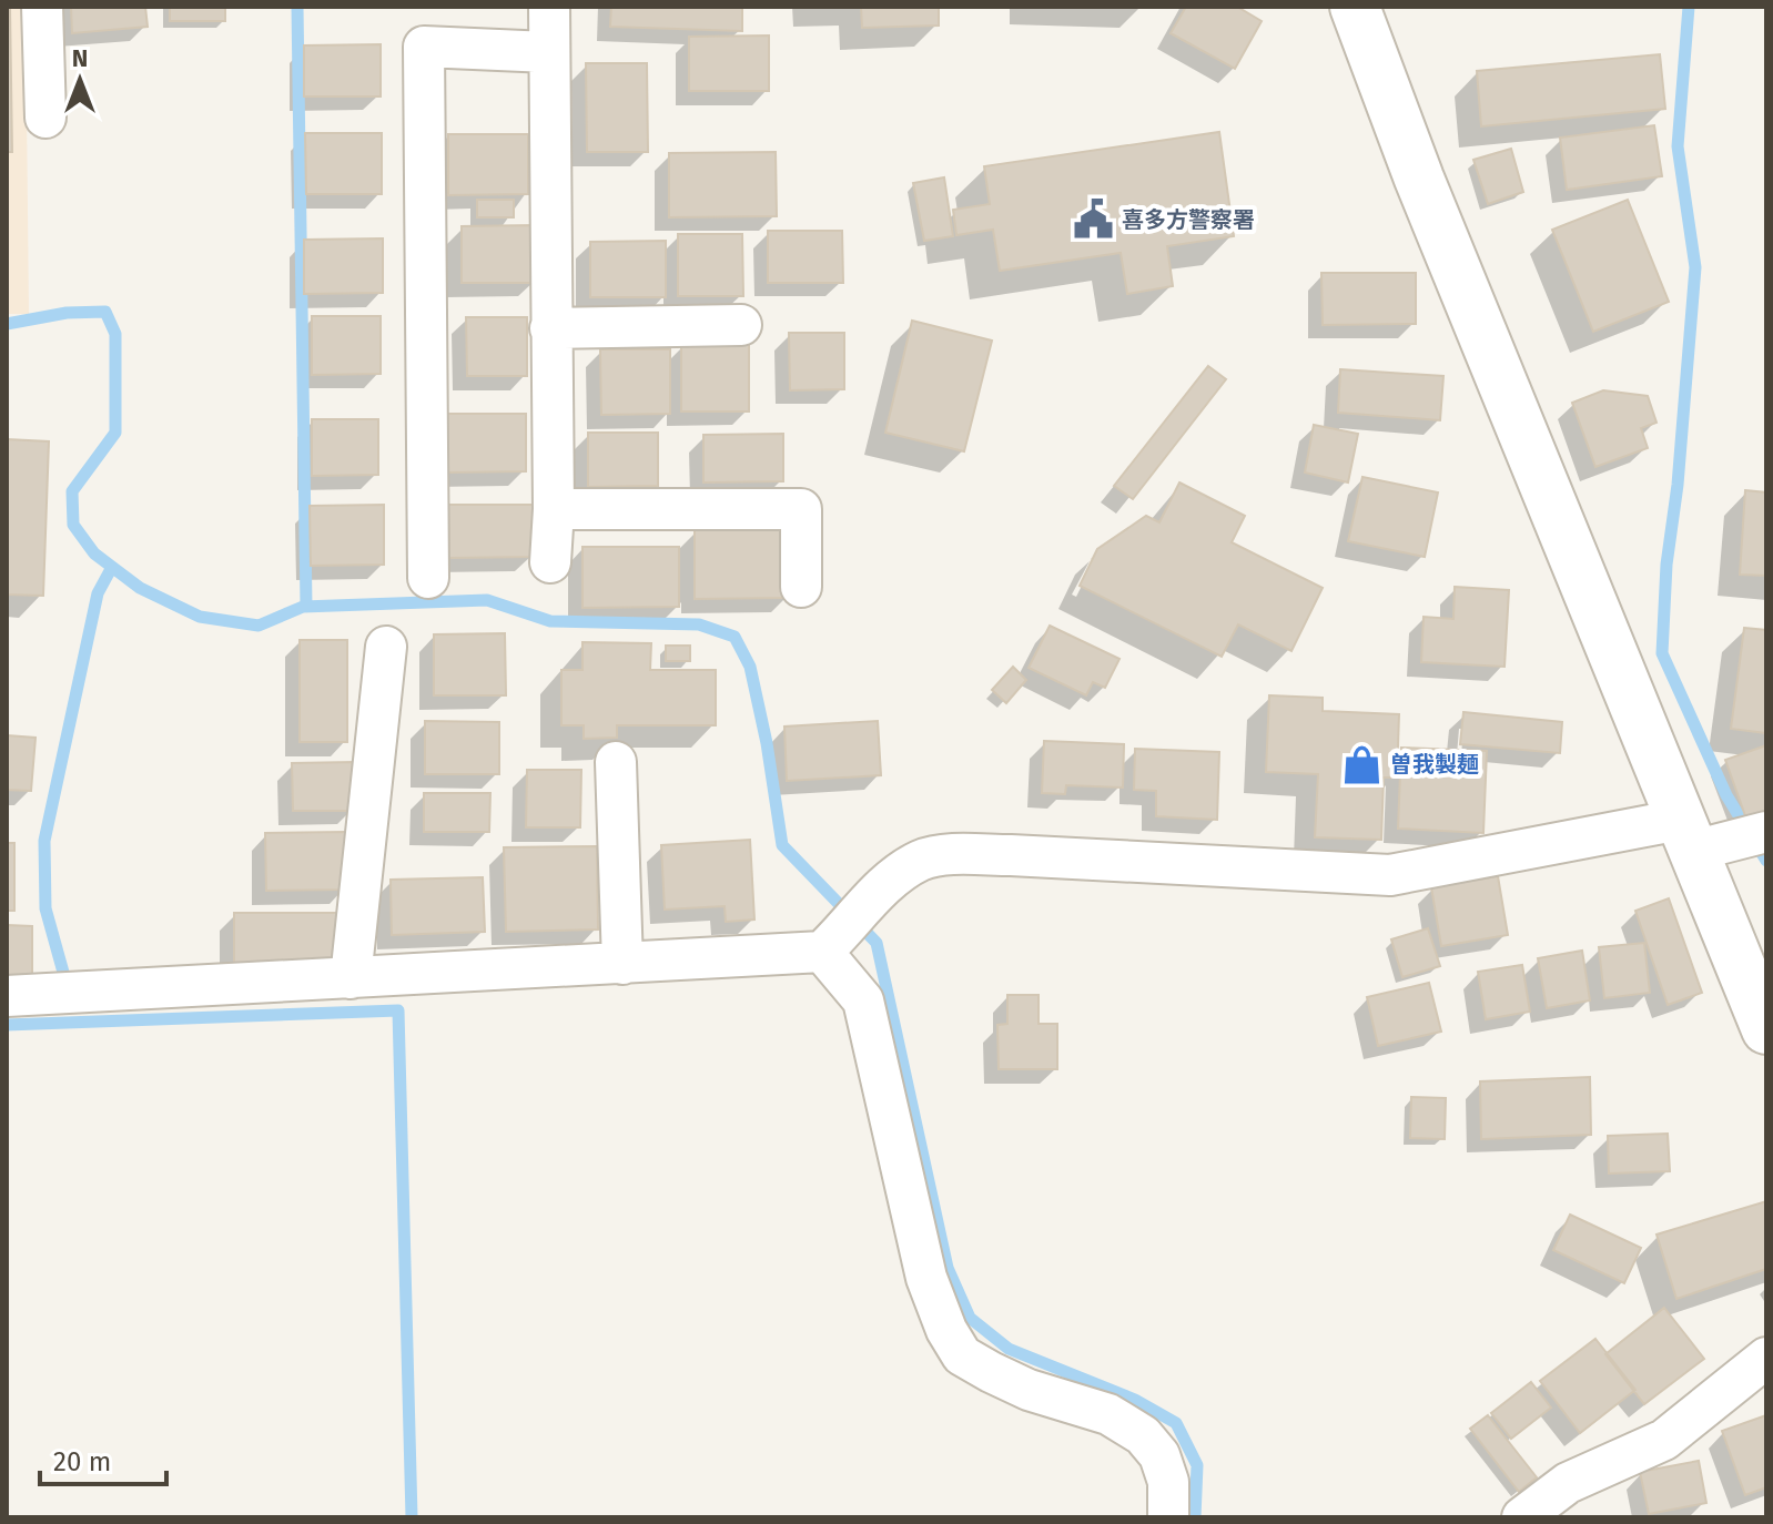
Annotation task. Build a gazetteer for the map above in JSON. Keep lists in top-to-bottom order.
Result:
{
  "places": {
    "public building": ["喜多方警察署"],
    "shop": ["曽我製麺"]
  },
  "scale_bar": "20 m",
  "north": "top"
}
